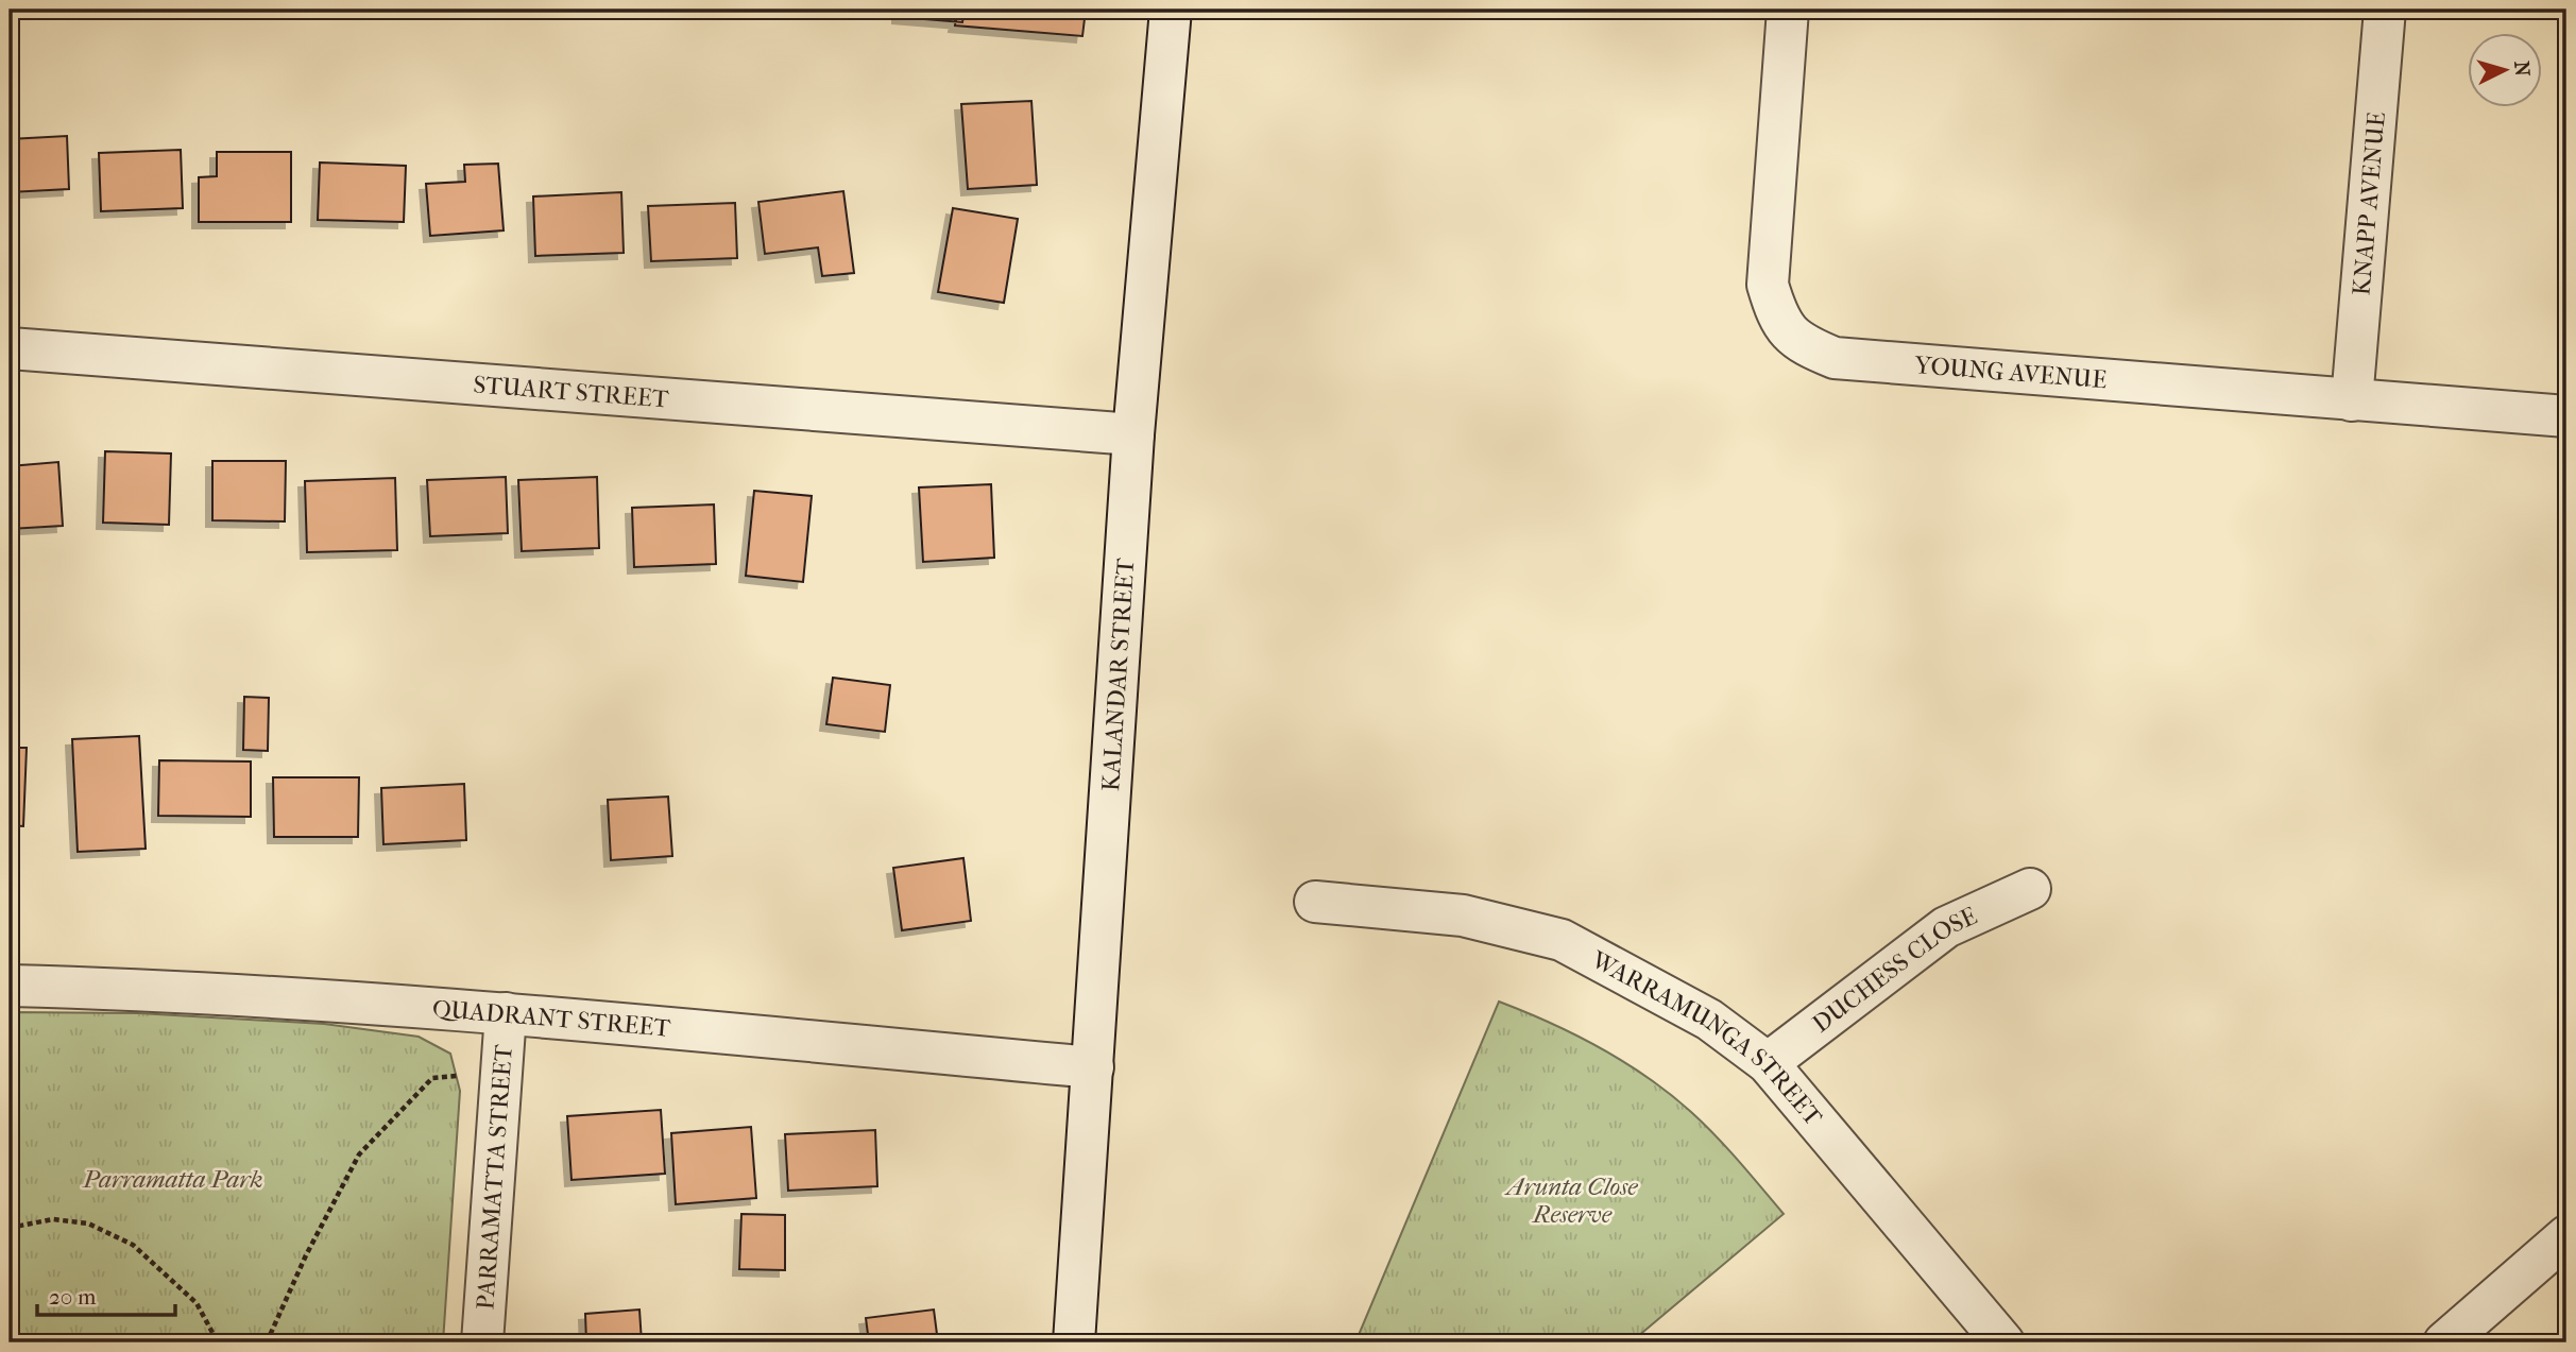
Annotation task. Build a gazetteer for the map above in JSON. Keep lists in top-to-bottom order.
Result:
{
  "streets": {
    "street": [
      "KNAPP AVENUE",
      "YOUNG AVENUE",
      "STUART STREET",
      "KALANDAR STREET",
      "DUCHESS CLOSE",
      "QUADRANT STREET",
      "WARRAMUNGA STREET",
      "PARRAMATTA STREET"
    ]
  },
  "crossings": [
    ["KNAPP AVENUE", "YOUNG AVENUE"],
    ["STUART STREET", "KALANDAR STREET"],
    ["KALANDAR STREET", "QUADRANT STREET"],
    ["DUCHESS CLOSE", "WARRAMUNGA STREET"],
    ["QUADRANT STREET", "PARRAMATTA STREET"]
  ],
  "parks": ["Parramatta Park", "Arunta Close Reserve"],
  "scale_bar": "20 m",
  "north": "right"
}
